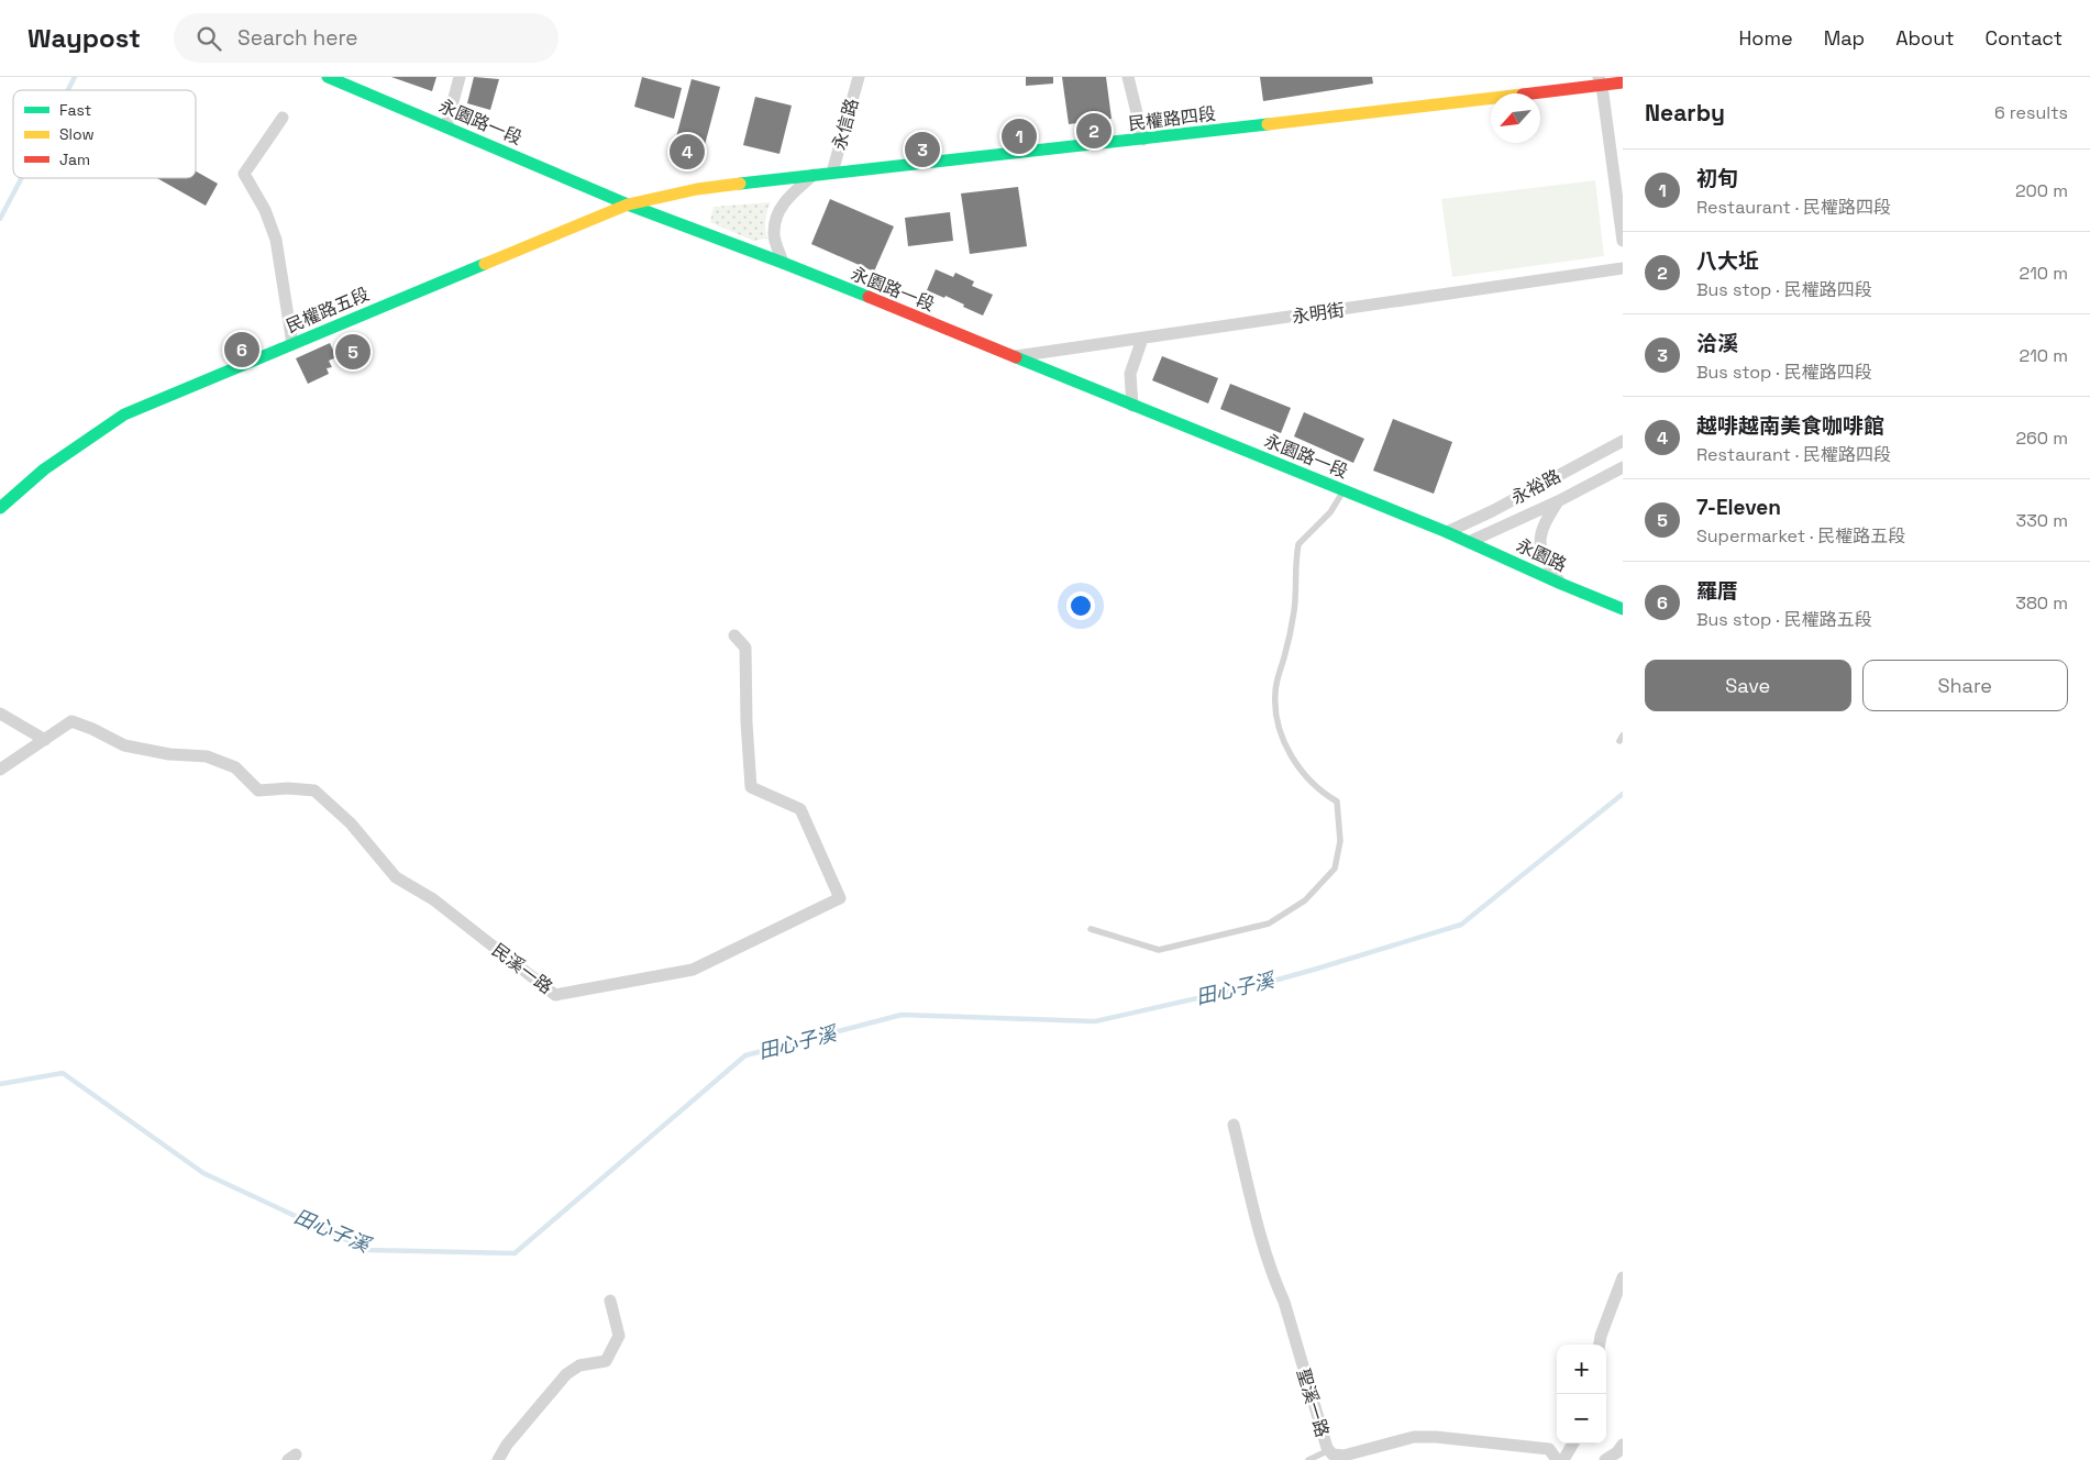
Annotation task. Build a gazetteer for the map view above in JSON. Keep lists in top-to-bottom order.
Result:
{
  "streets": {
    "street": [
      "民權路四段",
      "永園路一段",
      "永信路",
      "民權路五段",
      "永明街",
      "永裕路",
      "永園路",
      "民溪一路",
      "聖溪一路"
    ]
  },
  "crossings": [
    ["民權路四段", "永園路一段"],
    ["民權路四段", "永信路"],
    ["民權路四段", "民權路五段"],
    ["永園路一段", "民權路五段"],
    ["永園路一段", "永明街"],
    ["永園路一段", "永裕路"],
    ["永園路一段", "永園路"],
    ["永裕路", "永園路"]
  ],
  "water": ["田心子溪"],
  "legend": ["Fast", "Slow", "Jam"],
  "north": "bottom left",
  "page": {
    "header": "Waypost",
    "search": "Search here",
    "nav": [
      "Home",
      "Map",
      "About",
      "Contact"
    ],
    "heading": ["Nearby", "6 results"],
    "pins": [
      "2",
      "1",
      "3",
      "4",
      "6",
      "5"
    ],
    "list": [
      {
        "mark": "1",
        "name": "初旬",
        "note": "Restaurant · 民權路四段",
        "value": "200 m"
      },
      {
        "mark": "2",
        "name": "八大坵",
        "note": "Bus stop · 民權路四段",
        "value": "210 m"
      },
      {
        "mark": "3",
        "name": "洽溪",
        "note": "Bus stop · 民權路四段",
        "value": "210 m"
      },
      {
        "mark": "4",
        "name": "越啡越南美食咖啡館",
        "note": "Restaurant · 民權路四段",
        "value": "260 m"
      },
      {
        "mark": "5",
        "name": "7-Eleven",
        "note": "Supermarket · 民權路五段",
        "value": "330 m"
      },
      {
        "mark": "6",
        "name": "羅厝",
        "note": "Bus stop · 民權路五段",
        "value": "380 m"
      }
    ],
    "buttons": ["Save", "Share"],
    "map_buttons": ["+", "−"]
  }
}
